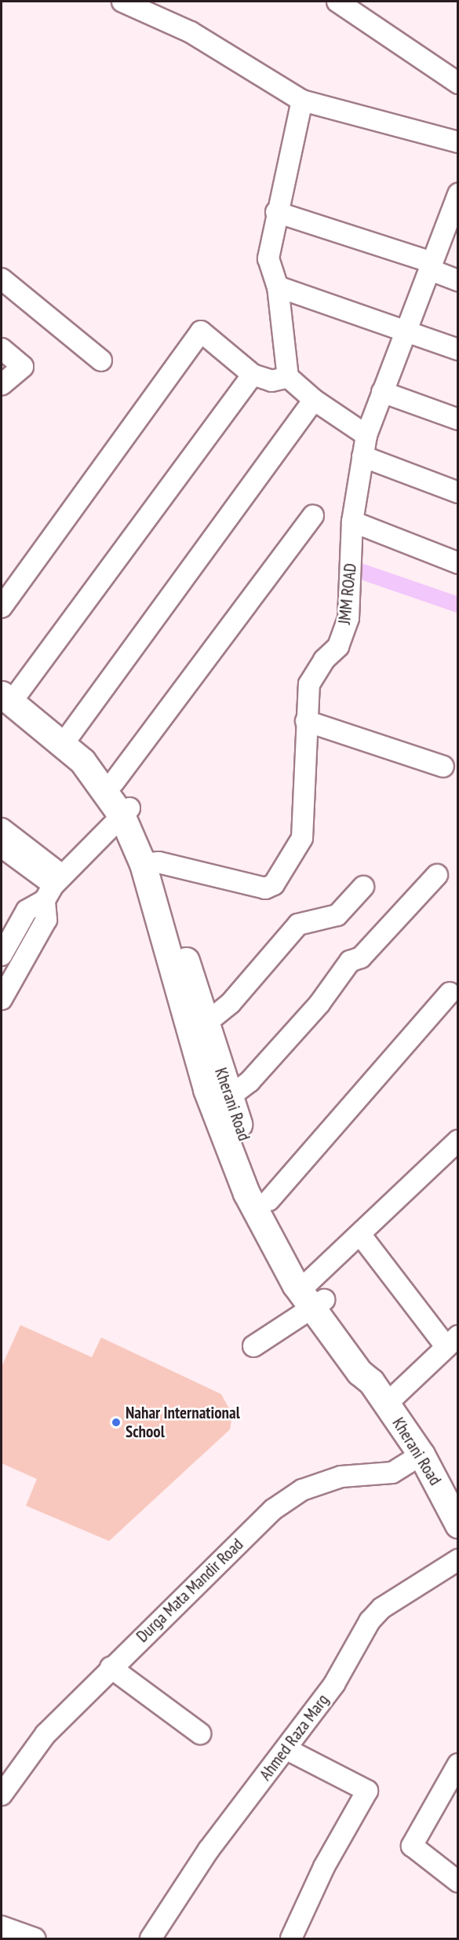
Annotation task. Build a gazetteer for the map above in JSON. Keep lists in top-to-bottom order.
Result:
{
  "streets": {
    "main road": ["Kherani Road"],
    "street": ["JMM ROAD", "Durga Mata Mandir Road", "Ahmed Raza Marg"]
  },
  "crossings": [
    ["JMM ROAD", "Kherani Road"],
    ["Kherani Road", "Durga Mata Mandir Road"]
  ],
  "places": ["Nahar International School"]
}
